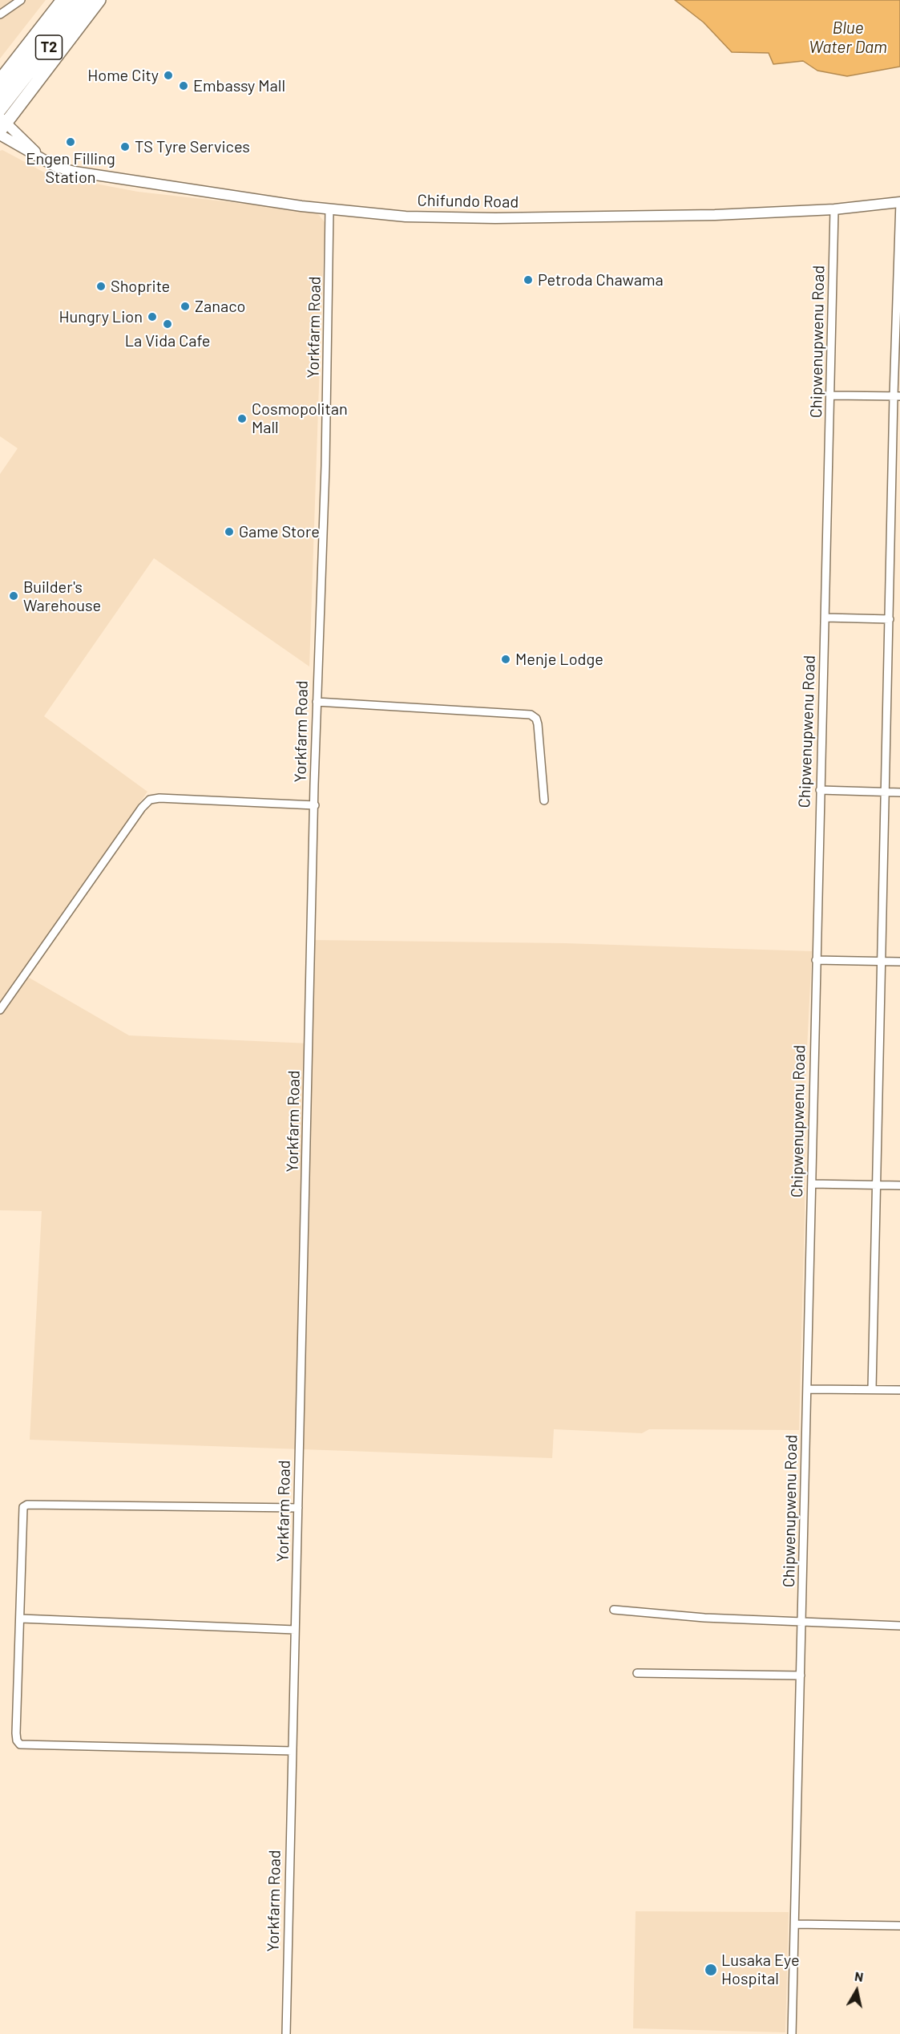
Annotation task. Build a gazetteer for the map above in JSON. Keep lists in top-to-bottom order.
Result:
{
  "streets": {
    "main road": ["T2"],
    "street": ["Chifundo Road", "Yorkfarm Road", "Chipwenupwenu Road"]
  },
  "crossings": [
    ["T2", "Chifundo Road"],
    ["Chifundo Road", "Yorkfarm Road"],
    ["Chifundo Road", "Chipwenupwenu Road"]
  ],
  "water": ["Blue Water Dam"],
  "places": [
    "Home City",
    "Embassy Mall",
    "Engen Filling Station",
    "TS Tyre Services",
    "Petroda Chawama",
    "Shoprite",
    "Zanaco",
    "Hungry Lion",
    "La Vida Cafe",
    "Cosmopolitan Mall",
    "Game Store",
    "Builder's Warehouse",
    "Menje Lodge",
    "Lusaka Eye Hospital"
  ],
  "north": "top"
}
